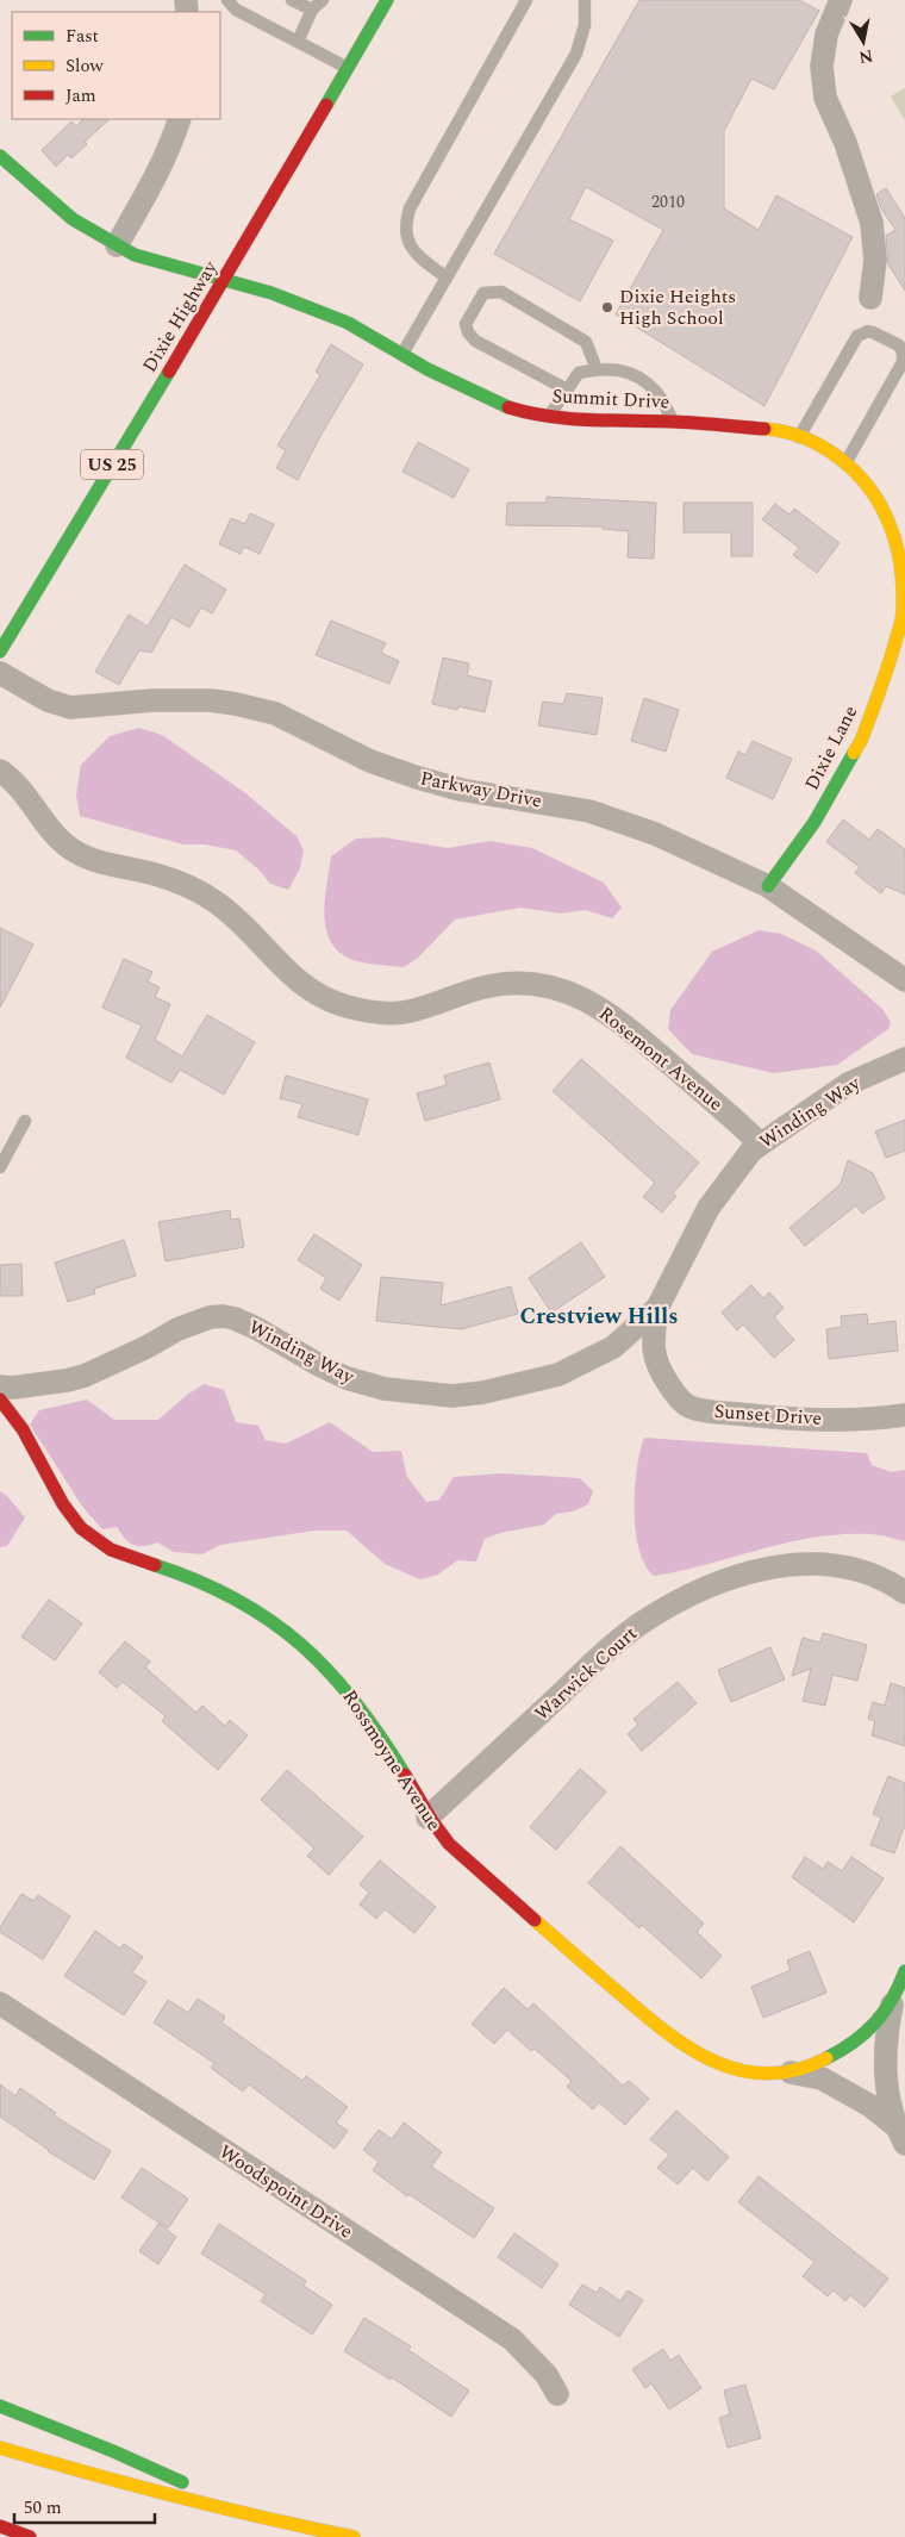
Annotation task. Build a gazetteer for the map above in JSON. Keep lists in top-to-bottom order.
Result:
{
  "streets": {
    "main road": [
      "Dixie Highway",
      "Summit Drive",
      "US 25",
      "Dixie Lane",
      "Rossmoyne Avenue"
    ],
    "street": [
      "Parkway Drive",
      "Rosemont Avenue",
      "Winding Way",
      "Sunset Drive",
      "Warwick Court",
      "Woodspoint Drive"
    ]
  },
  "crossings": [
    ["Dixie Highway", "Summit Drive"],
    ["Summit Drive", "Dixie Lane"],
    ["Dixie Lane", "Parkway Drive"],
    ["Rosemont Avenue", "Winding Way"],
    ["Warwick Court", "Rossmoyne Avenue"]
  ],
  "districts": ["Crestview Hills"],
  "places": ["Dixie Heights High School"],
  "house_numbers": ["2010"],
  "legend": ["Fast", "Slow", "Jam"],
  "scale_bar": "50 m",
  "north": "bottom"
}
